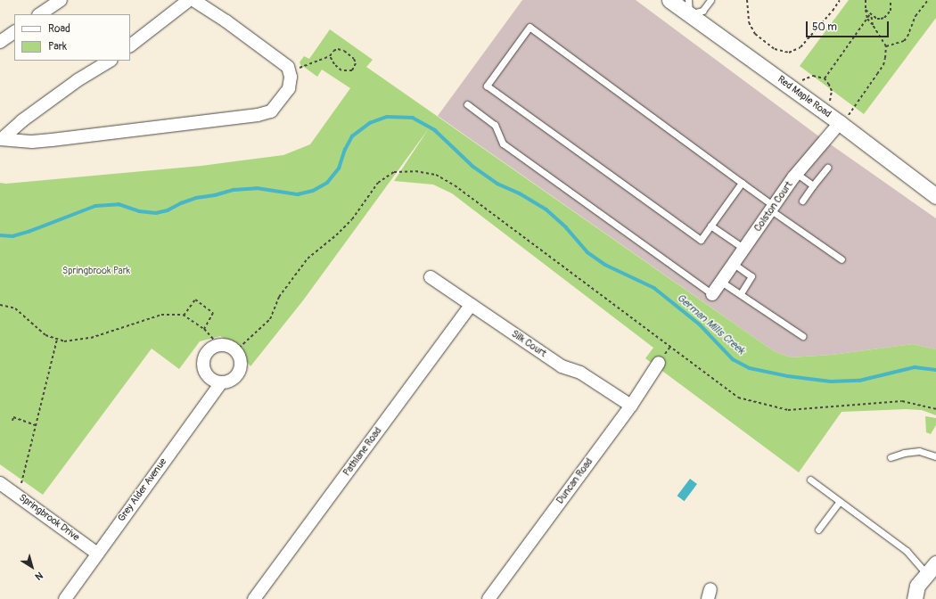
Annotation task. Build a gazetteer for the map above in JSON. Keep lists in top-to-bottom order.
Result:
{
  "streets": {
    "street": [
      "Red Maple Road",
      "Colston Court",
      "Silk Court",
      "Pathlane Road",
      "Duncan Road",
      "Grey Alder Avenue",
      "Springbrook Drive"
    ]
  },
  "crossings": [
    ["Red Maple Road", "Colston Court"],
    ["Silk Court", "Pathlane Road"],
    ["Silk Court", "Duncan Road"],
    ["Grey Alder Avenue", "Springbrook Drive"]
  ],
  "water": ["German Mills Creek"],
  "parks": ["Springbrook Park"],
  "legend": ["Road", "Park"],
  "scale_bar": "50 m",
  "north": "bottom right"
}
